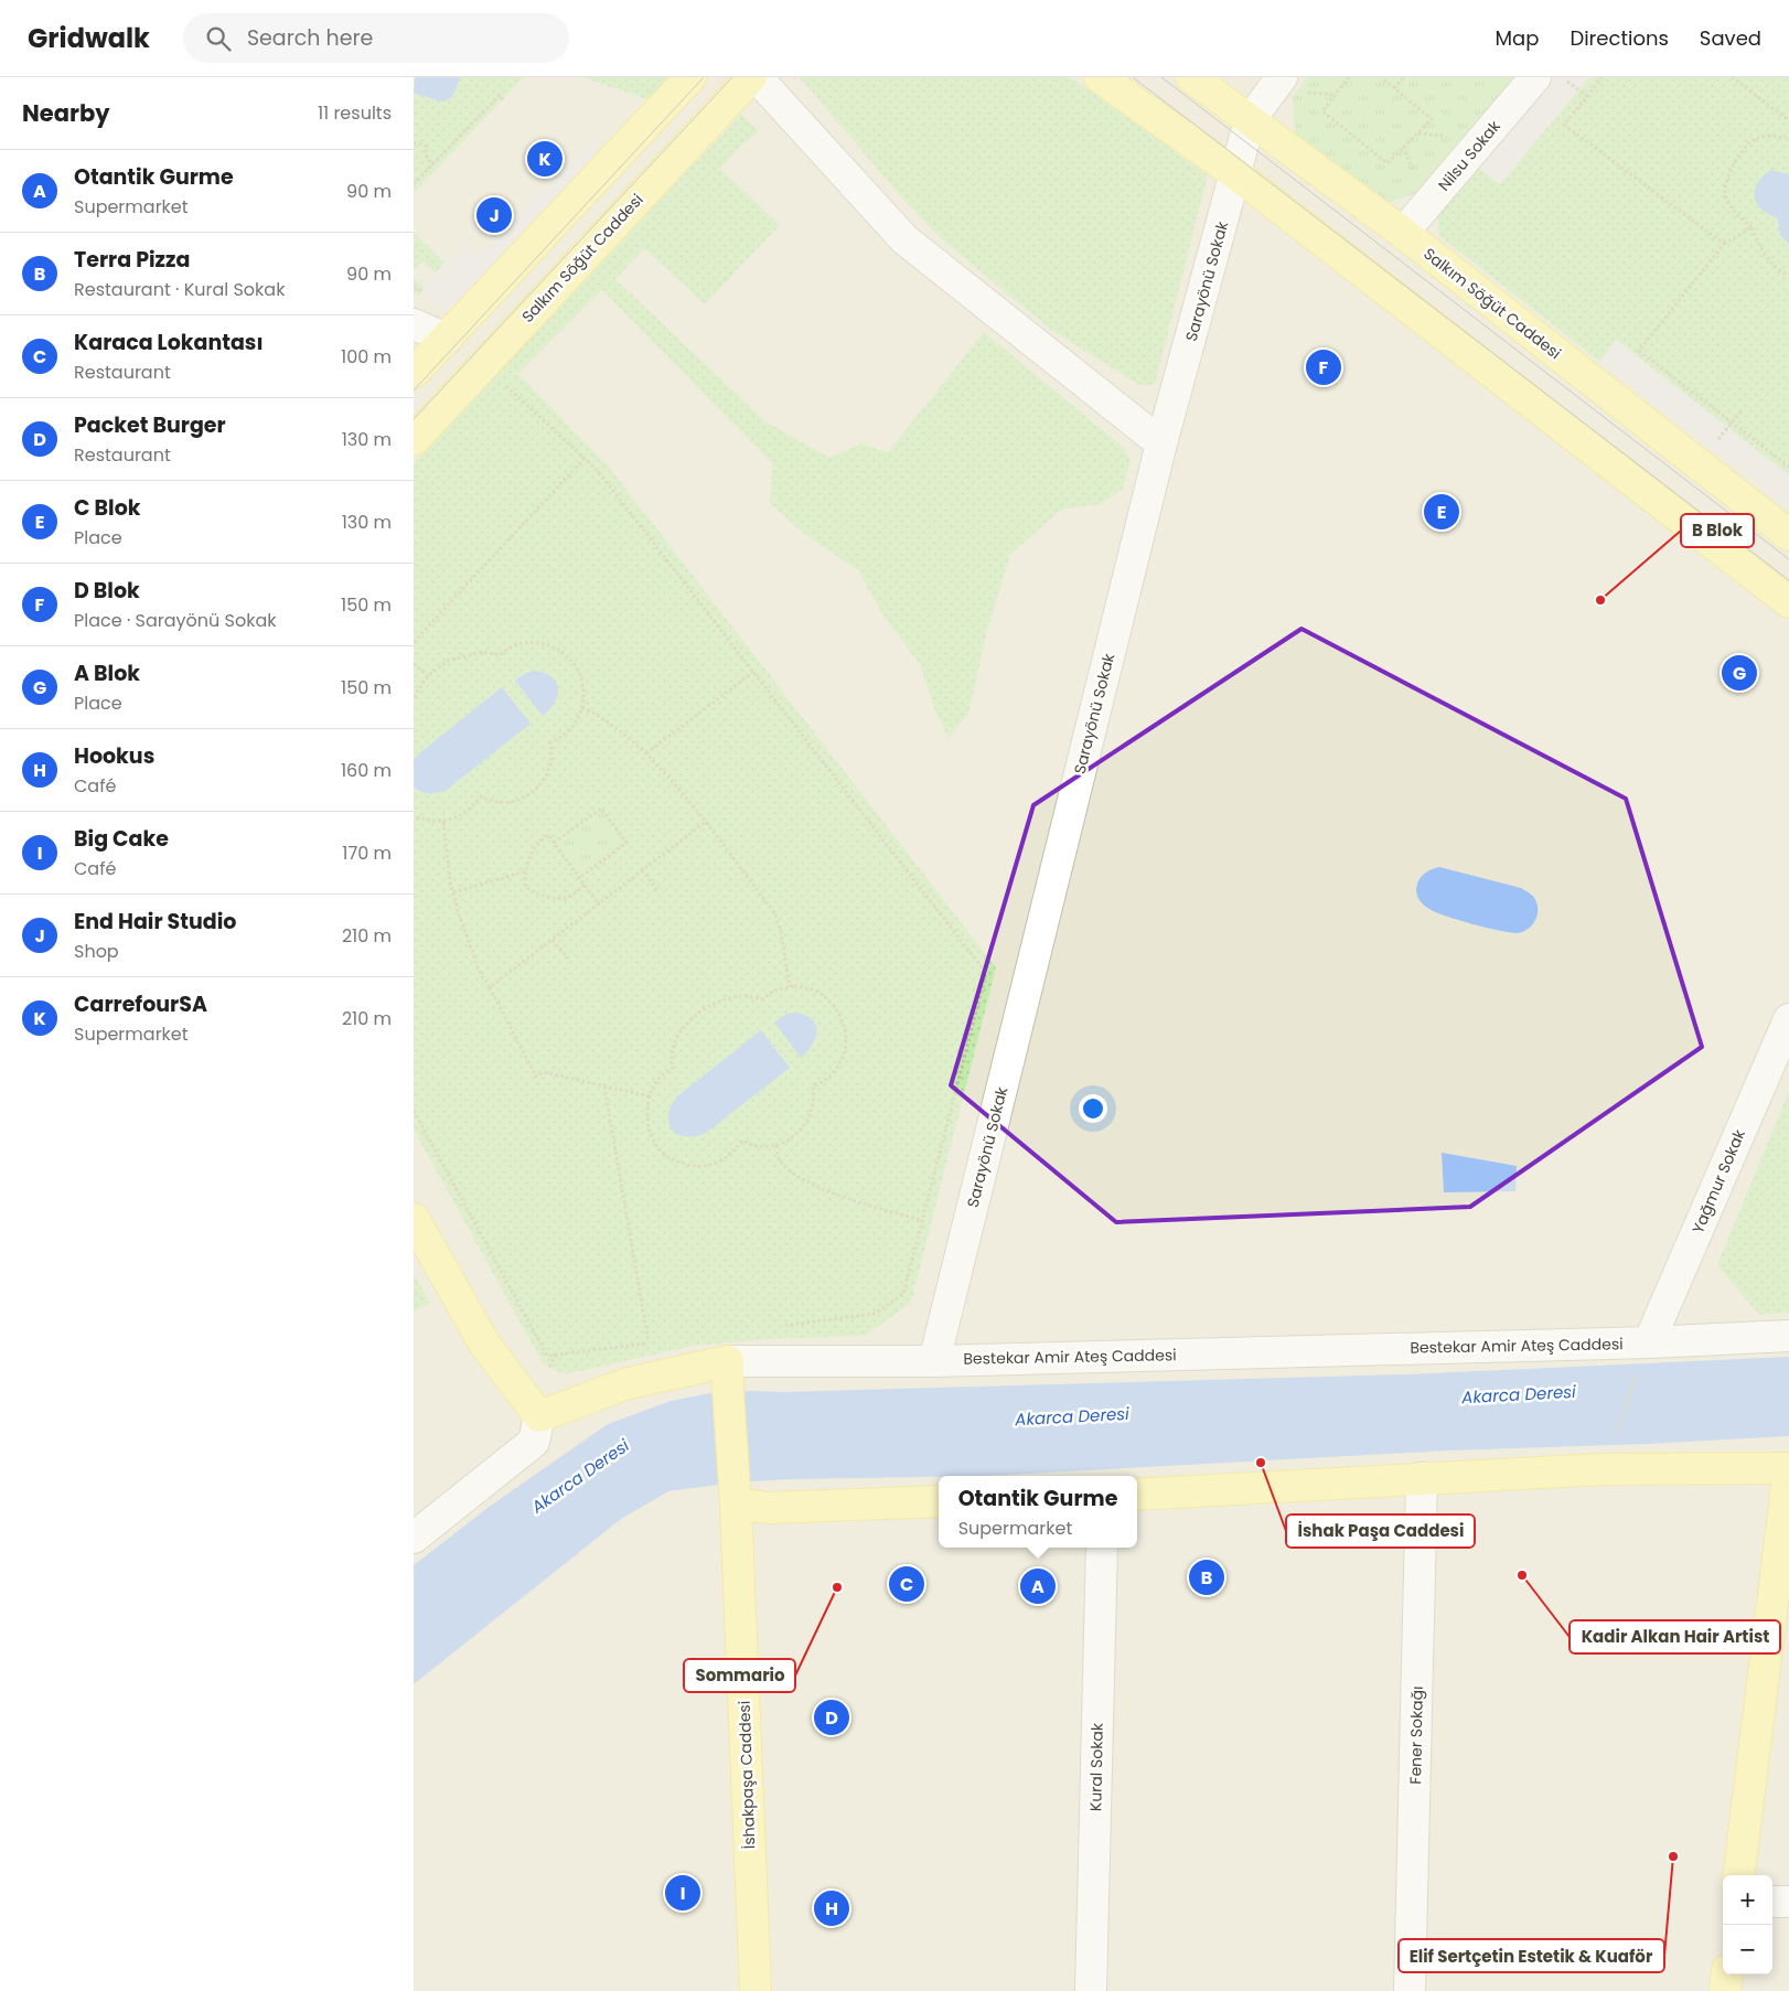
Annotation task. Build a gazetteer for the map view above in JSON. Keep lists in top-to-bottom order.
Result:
{
  "streets": {
    "main road": ["Salkım Söğüt Caddesi", "Bestekar Amir Ateş Caddesi", "İshakpaşa Caddesi"],
    "street": [
      "Nilsu Sokak",
      "Sarayönü Sokak",
      "Yağmur Sokak",
      "Fener Sokağı",
      "Kural Sokak"
    ]
  },
  "crossings": [
    ["Nilsu Sokak", "Salkım Söğüt Caddesi"],
    ["Salkım Söğüt Caddesi", "Sarayönü Sokak"],
    ["Sarayönü Sokak", "Bestekar Amir Ateş Caddesi"],
    ["Yağmur Sokak", "Bestekar Amir Ateş Caddesi"],
    ["Bestekar Amir Ateş Caddesi", "İshakpaşa Caddesi"]
  ],
  "water": ["Akarca Deresi"],
  "places": [
    "B Blok",
    "İshak Paşa Caddesi",
    "Kadir Alkan Hair Artist",
    "Sommario",
    "Elif Sertçetin Estetik & Kuaför"
  ],
  "page": {
    "header": "Gridwalk",
    "search": "Search here",
    "nav": ["Map", "Directions", "Saved"],
    "heading": ["Nearby", "11 results"],
    "pins": [
      "K",
      "J",
      "F",
      "E",
      "G",
      "B",
      "C",
      "A",
      "D",
      "I",
      "H"
    ],
    "list": [
      {
        "mark": "A",
        "name": "Otantik Gurme",
        "note": "Supermarket",
        "value": "90 m"
      },
      {
        "mark": "B",
        "name": "Terra Pizza",
        "note": "Restaurant · Kural Sokak",
        "value": "90 m"
      },
      {
        "mark": "C",
        "name": "Karaca Lokantası",
        "note": "Restaurant",
        "value": "100 m"
      },
      {
        "mark": "D",
        "name": "Packet Burger",
        "note": "Restaurant",
        "value": "130 m"
      },
      {
        "mark": "E",
        "name": "C Blok",
        "note": "Place",
        "value": "130 m"
      },
      {
        "mark": "F",
        "name": "D Blok",
        "note": "Place · Sarayönü Sokak",
        "value": "150 m"
      },
      {
        "mark": "G",
        "name": "A Blok",
        "note": "Place",
        "value": "150 m"
      },
      {
        "mark": "H",
        "name": "Hookus",
        "note": "Café",
        "value": "160 m"
      },
      {
        "mark": "I",
        "name": "Big Cake",
        "note": "Café",
        "value": "170 m"
      },
      {
        "mark": "J",
        "name": "End Hair Studio",
        "note": "Shop",
        "value": "210 m"
      },
      {
        "mark": "K",
        "name": "CarrefourSA",
        "note": "Supermarket",
        "value": "210 m"
      }
    ],
    "popup": ["Otantik Gurme", "Supermarket"],
    "map_buttons": ["+", "−"]
  }
}
